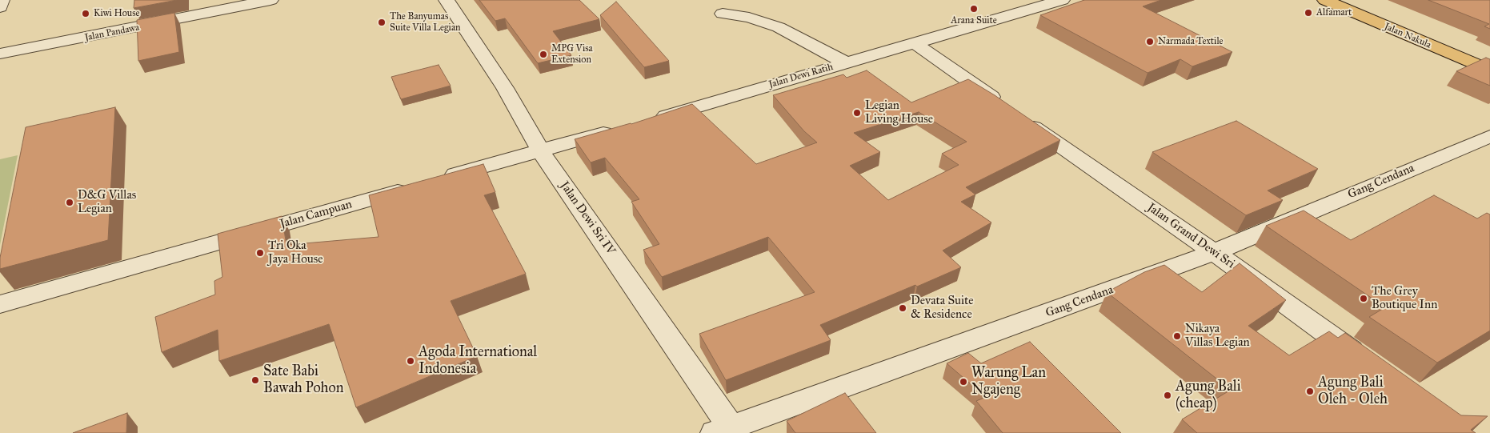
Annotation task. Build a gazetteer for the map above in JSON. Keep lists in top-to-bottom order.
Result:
{
  "streets": {
    "main road": ["Jalan Nakula"],
    "street": [
      "Jalan Pandawa",
      "Jalan Dewi Ratih",
      "Gang Cendana",
      "Jalan Campuan",
      "Jalan Dewi Sri IV",
      "Jalan Grand Dewi Sri"
    ]
  },
  "crossings": [
    ["Jalan Dewi Ratih", "Jalan Grand Dewi Sri"],
    ["Gang Cendana", "Jalan Dewi Sri IV"],
    ["Gang Cendana", "Jalan Grand Dewi Sri"],
    ["Jalan Campuan", "Jalan Dewi Sri IV"]
  ],
  "places": [
    "Arana Suite",
    "Alfamart",
    "Kiwi House",
    "The Banyumas Suite Villa Legian",
    "Narmada Textile",
    "MPG Visa Extension",
    "Legian Living House",
    "D&G Villas Legian",
    "Tri Oka Jaya House",
    "The Grey Boutique Inn",
    "Devata Suite & Residence",
    "Nikaya Villas Legian",
    "Agoda International Indonesia",
    "Sate Babi Bawah Pohon",
    "Warung Lan Ngajeng",
    "Agung Bali Oleh - Oleh",
    "Agung Bali (cheap)"
  ]
}
